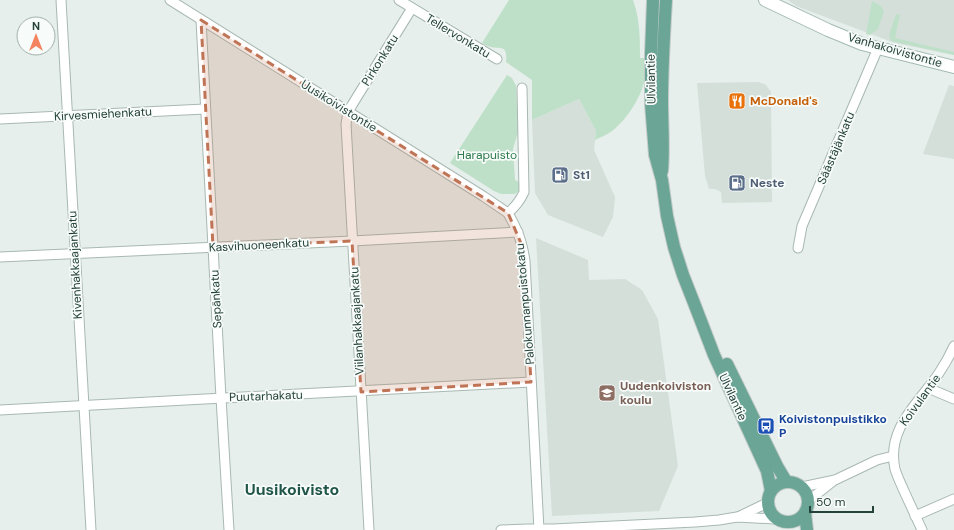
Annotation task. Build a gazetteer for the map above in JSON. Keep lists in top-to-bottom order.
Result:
{
  "streets": {
    "main road": ["Vanhakoivistontie", "Ulvilantie"],
    "street": [
      "Tellervonkatu",
      "Pirkonkatu",
      "Uusikoivistontie",
      "Kirvesmiehenkatu",
      "Säästäjänkatu",
      "Kasvihuoneenkatu",
      "Kivenhakkaajankatu",
      "Sepänkatu",
      "Palokunnanpuistokatu",
      "Viilanhakkaajankatu",
      "Puutarhakatu",
      "Koivulantie"
    ]
  },
  "crossings": [
    ["Tellervonkatu", "Pirkonkatu"],
    ["Vanhakoivistontie", "Säästäjänkatu"],
    ["Pirkonkatu", "Uusikoivistontie"],
    ["Pirkonkatu", "Viilanhakkaajankatu"],
    ["Uusikoivistontie", "Sepänkatu"],
    ["Uusikoivistontie", "Palokunnanpuistokatu"],
    ["Uusikoivistontie", "Viilanhakkaajankatu"],
    ["Kirvesmiehenkatu", "Kivenhakkaajankatu"],
    ["Kirvesmiehenkatu", "Sepänkatu"],
    ["Kasvihuoneenkatu", "Kivenhakkaajankatu"],
    ["Kasvihuoneenkatu", "Sepänkatu"],
    ["Kasvihuoneenkatu", "Palokunnanpuistokatu"],
    ["Kasvihuoneenkatu", "Viilanhakkaajankatu"],
    ["Kivenhakkaajankatu", "Puutarhakatu"],
    ["Sepänkatu", "Puutarhakatu"],
    ["Palokunnanpuistokatu", "Puutarhakatu"],
    ["Viilanhakkaajankatu", "Puutarhakatu"]
  ],
  "districts": ["Uusikoivisto"],
  "parks": ["Harapuisto"],
  "places": {
    "restaurant": ["McDonald's"],
    "fuel station": ["St1", "Neste"],
    "school or university": ["Uudenkoiviston koulu"],
    "bus stop": ["Koivistonpuistikko P"]
  },
  "scale_bar": "50 m",
  "north": "top"
}
